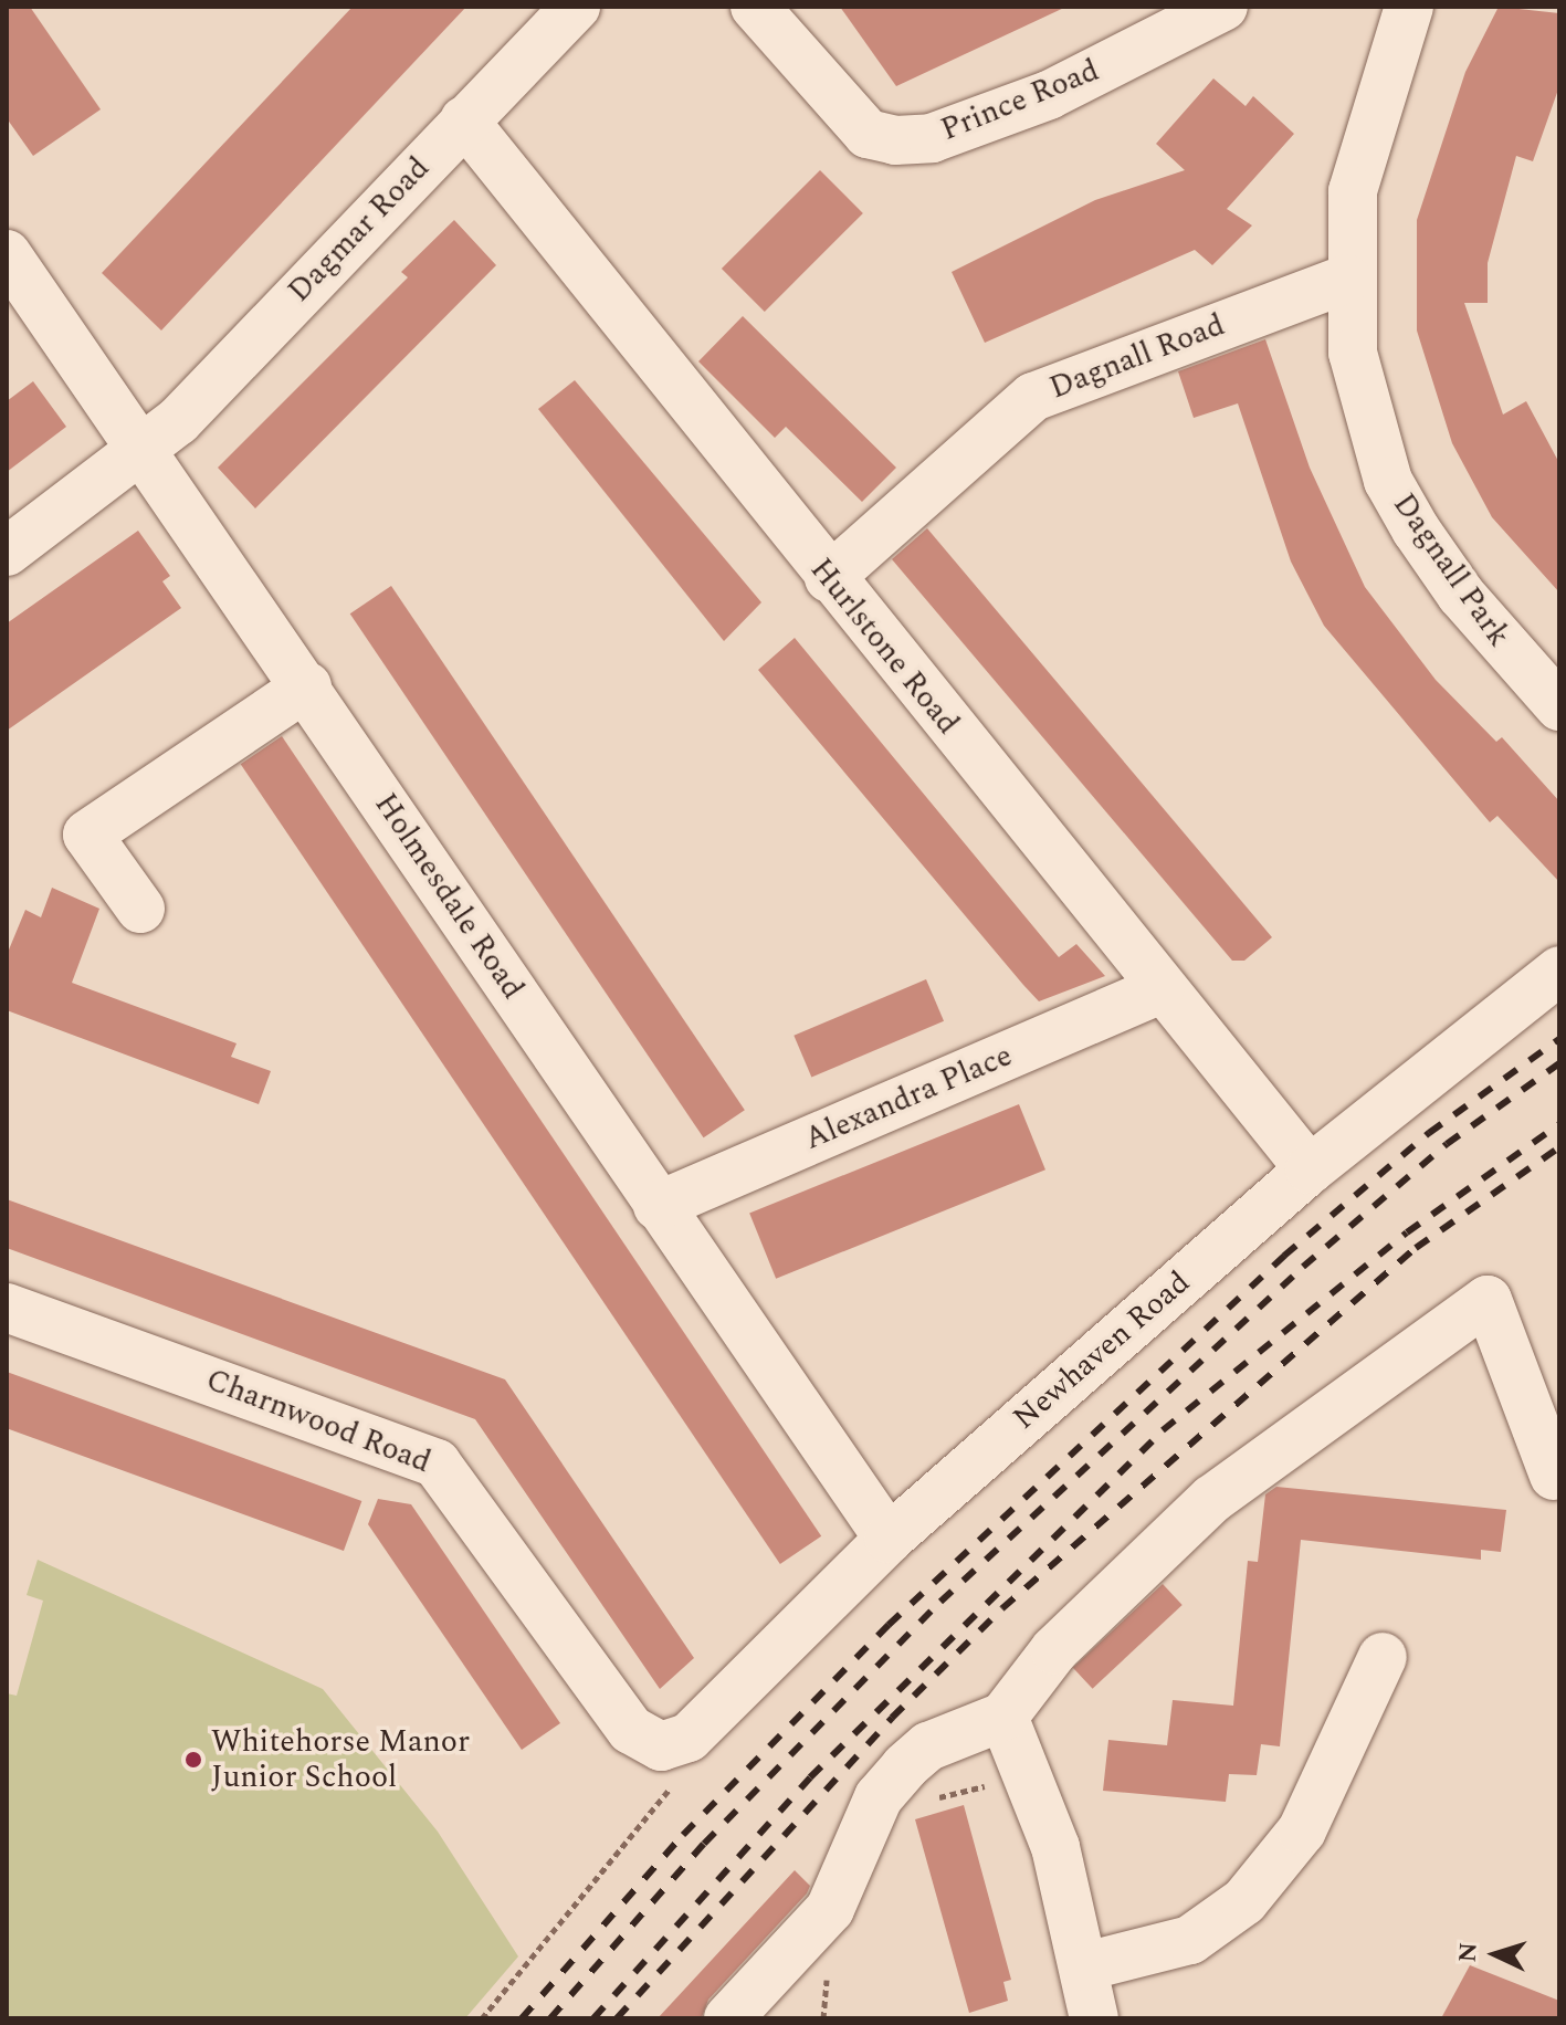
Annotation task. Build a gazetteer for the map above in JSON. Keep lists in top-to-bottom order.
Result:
{
  "streets": {
    "street": [
      "Prince Road",
      "Dagmar Road",
      "Dagnall Road",
      "Dagnall Park",
      "Hurlstone Road",
      "Holmesdale Road",
      "Alexandra Place",
      "Newhaven Road",
      "Charnwood Road"
    ]
  },
  "crossings": [
    ["Dagmar Road", "Hurlstone Road"],
    ["Dagmar Road", "Holmesdale Road"],
    ["Dagnall Road", "Dagnall Park"],
    ["Dagnall Road", "Hurlstone Road"],
    ["Hurlstone Road", "Alexandra Place"],
    ["Hurlstone Road", "Newhaven Road"],
    ["Holmesdale Road", "Alexandra Place"],
    ["Holmesdale Road", "Newhaven Road"],
    ["Newhaven Road", "Charnwood Road"]
  ],
  "places": ["Whitehorse Manor Junior School"],
  "north": "left"
}
